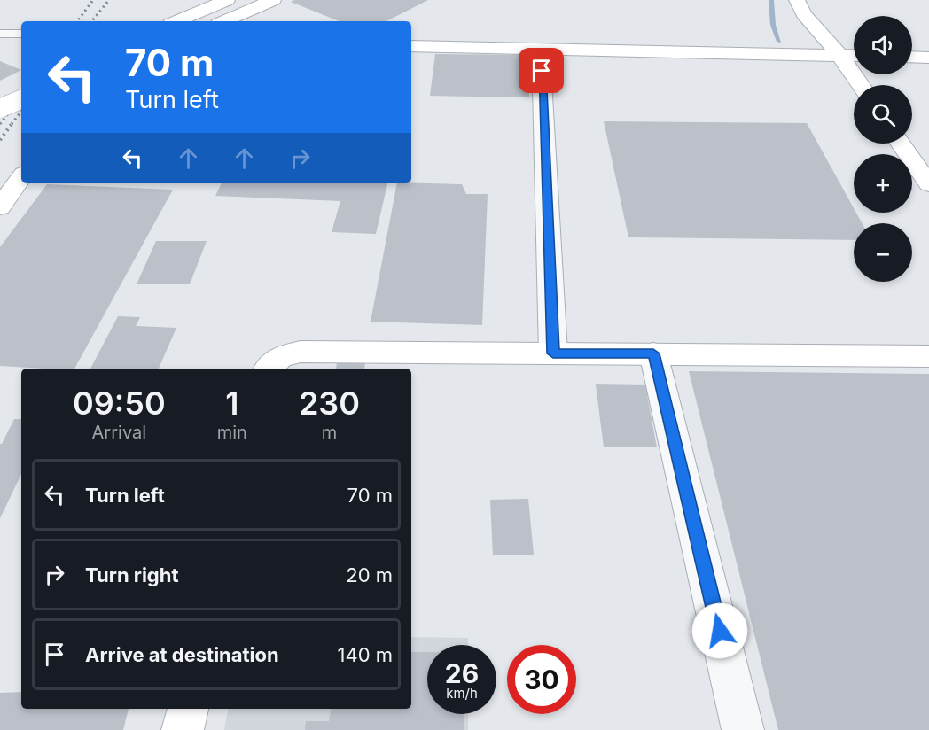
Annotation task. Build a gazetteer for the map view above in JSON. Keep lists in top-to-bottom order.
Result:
{
  "page": {
    "map_buttons": ["+", "−"],
    "turn": ["70 m", "Turn left"],
    "eta": [
      "09:50",
      "Arrival",
      "1",
      "min",
      "230",
      "m"
    ],
    "list": [
      {
        "name": "Turn left",
        "value": "70 m"
      },
      {
        "name": "Turn right",
        "value": "20 m"
      },
      {
        "name": "Arrive at destination",
        "value": "140 m"
      }
    ],
    "speed": "26 km/h",
    "limit": "30"
  }
}
